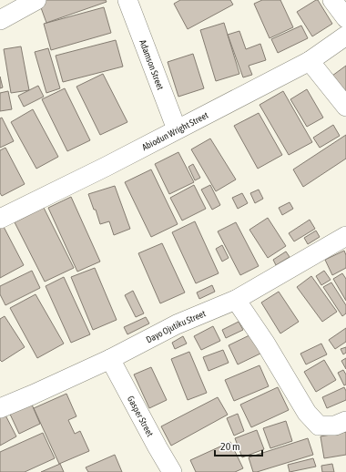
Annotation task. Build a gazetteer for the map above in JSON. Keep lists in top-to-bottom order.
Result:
{
  "streets": {
    "street": [
      "Adamson Street",
      "Abiodun Wright Street",
      "Dayo Ojutiku Street",
      "Gasper Street"
    ]
  },
  "crossings": [
    ["Adamson Street", "Abiodun Wright Street"],
    ["Dayo Ojutiku Street", "Gasper Street"]
  ],
  "scale_bar": "20 m"
}
